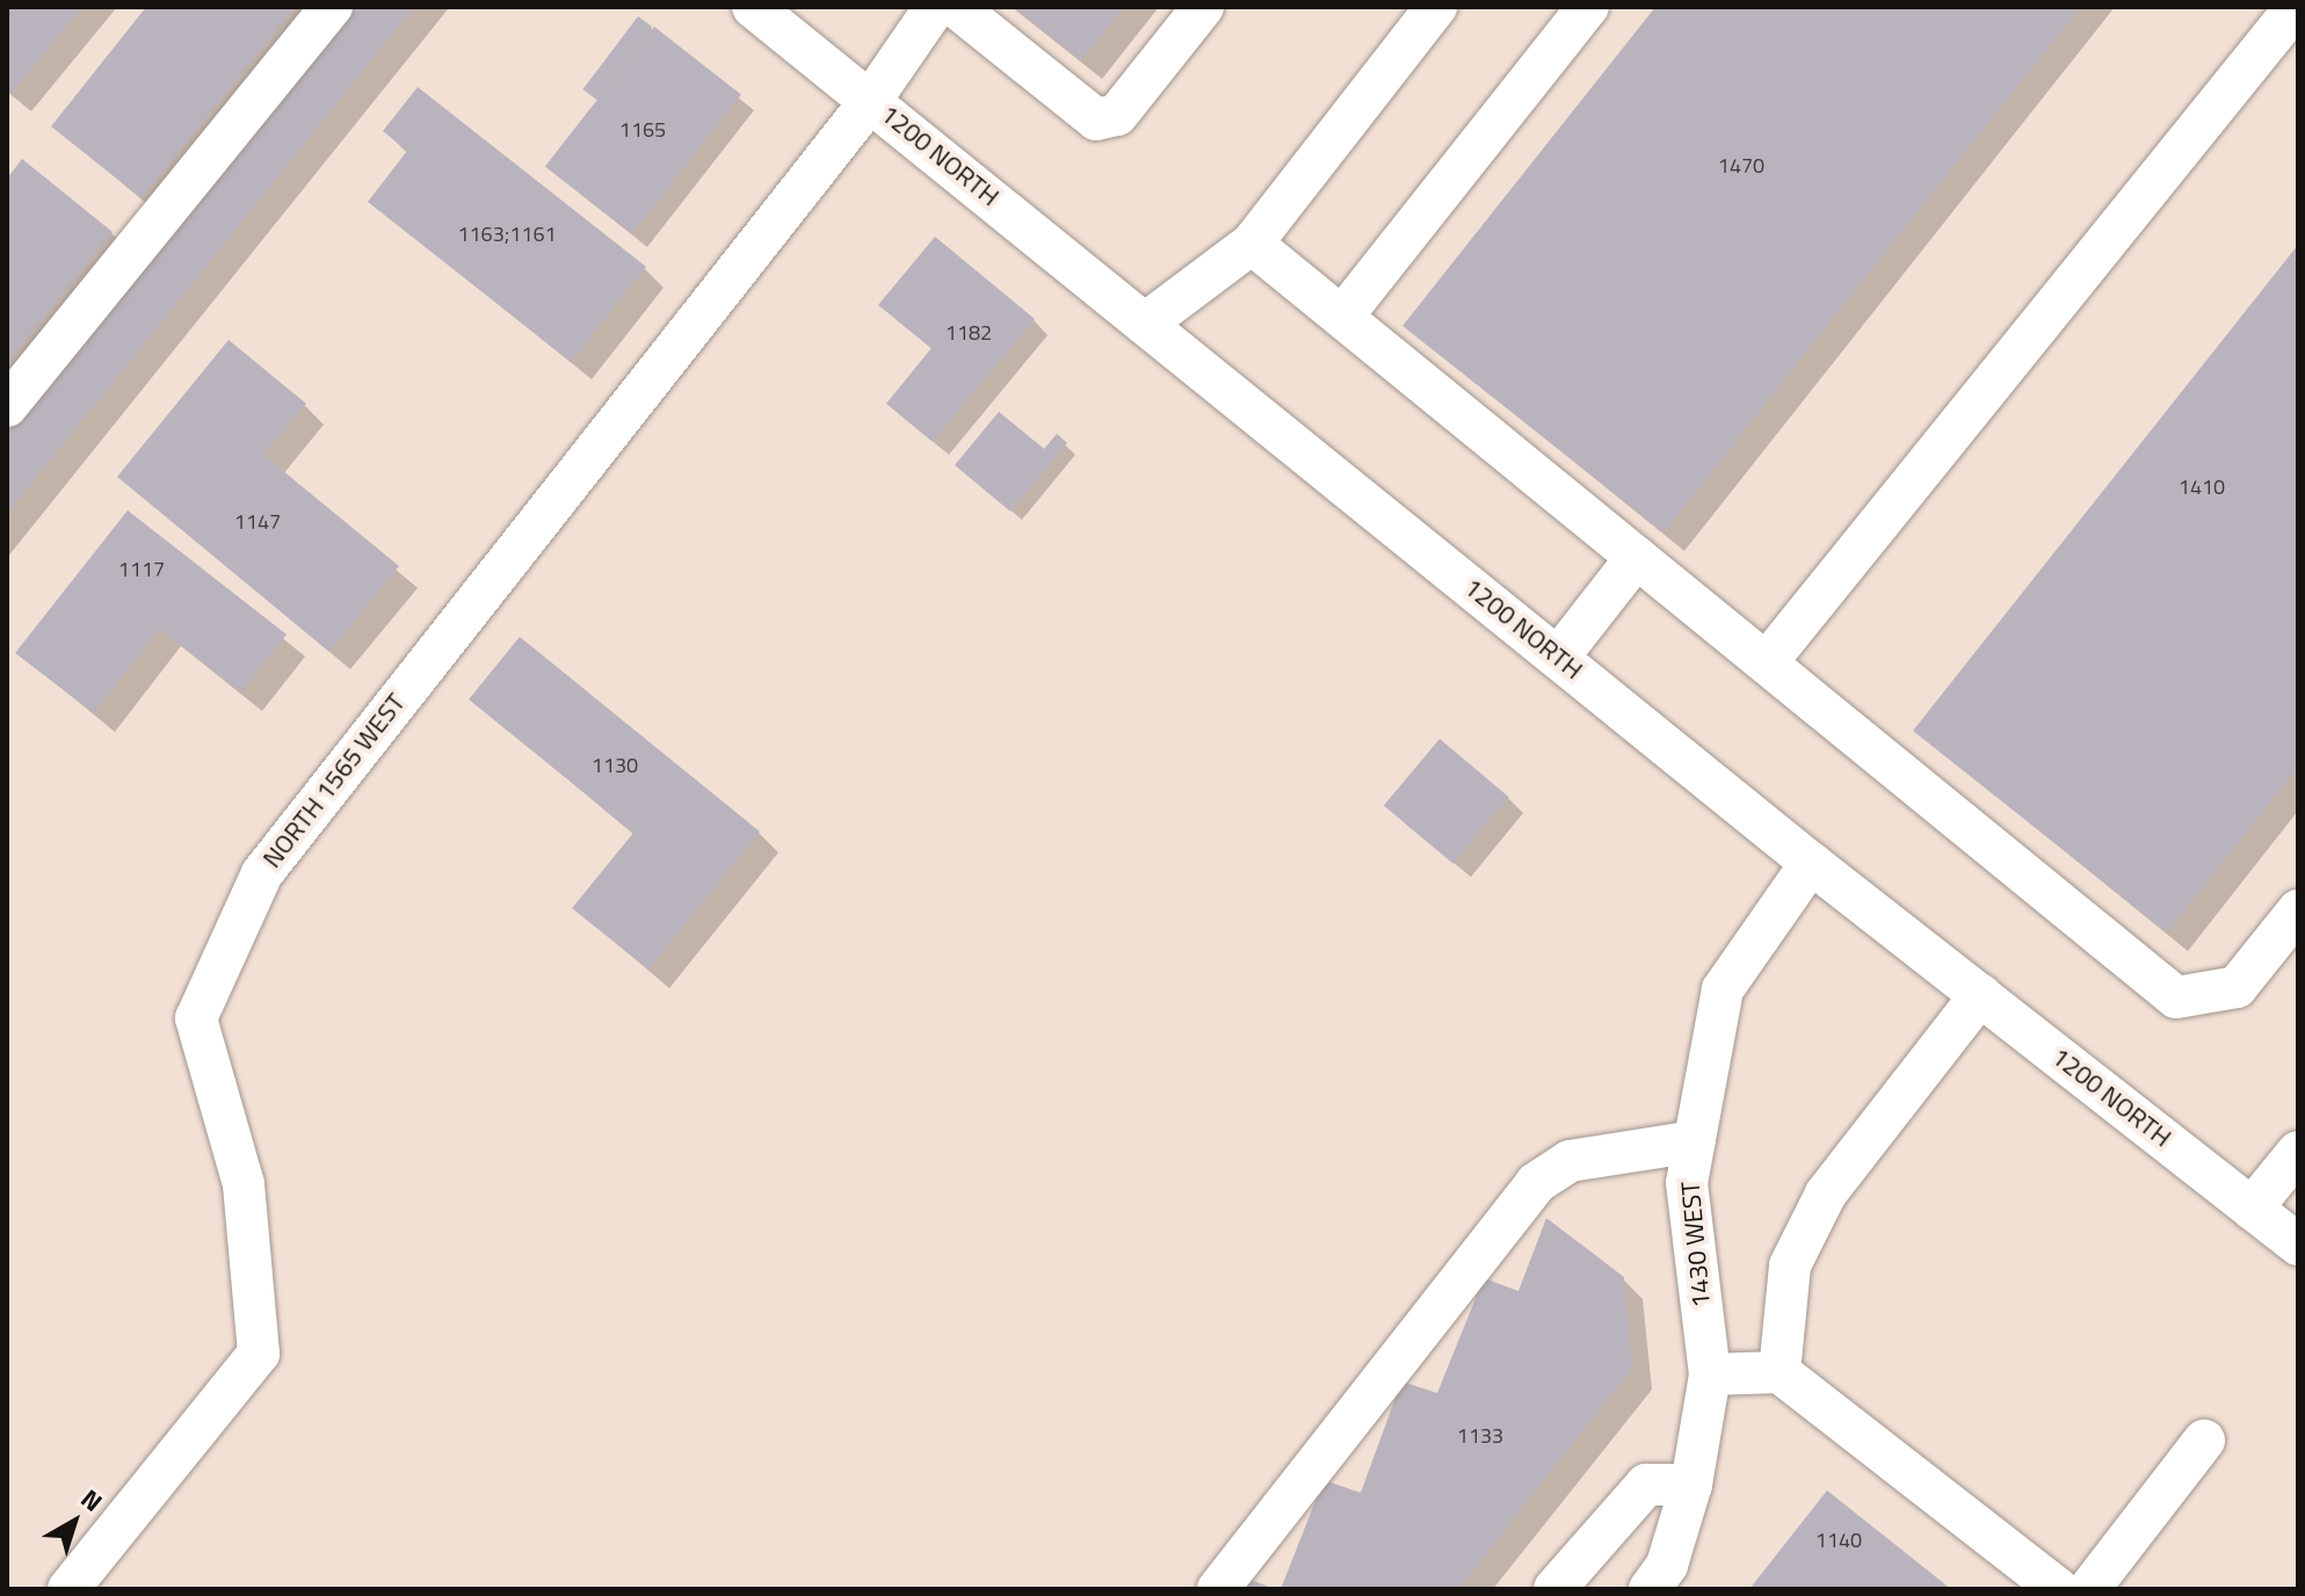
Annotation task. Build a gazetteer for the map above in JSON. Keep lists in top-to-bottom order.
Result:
{
  "streets": {
    "street": ["1200 NORTH", "NORTH 1565 WEST", "1430 WEST"]
  },
  "crossings": [
    ["1200 NORTH", "NORTH 1565 WEST"],
    ["1200 NORTH", "1430 WEST"]
  ],
  "house_numbers": [
    "1165",
    "1470",
    "1163;1161",
    "1182",
    "1410",
    "1147",
    "1117",
    "1130",
    "1133",
    "1140"
  ],
  "north": "top right"
}
